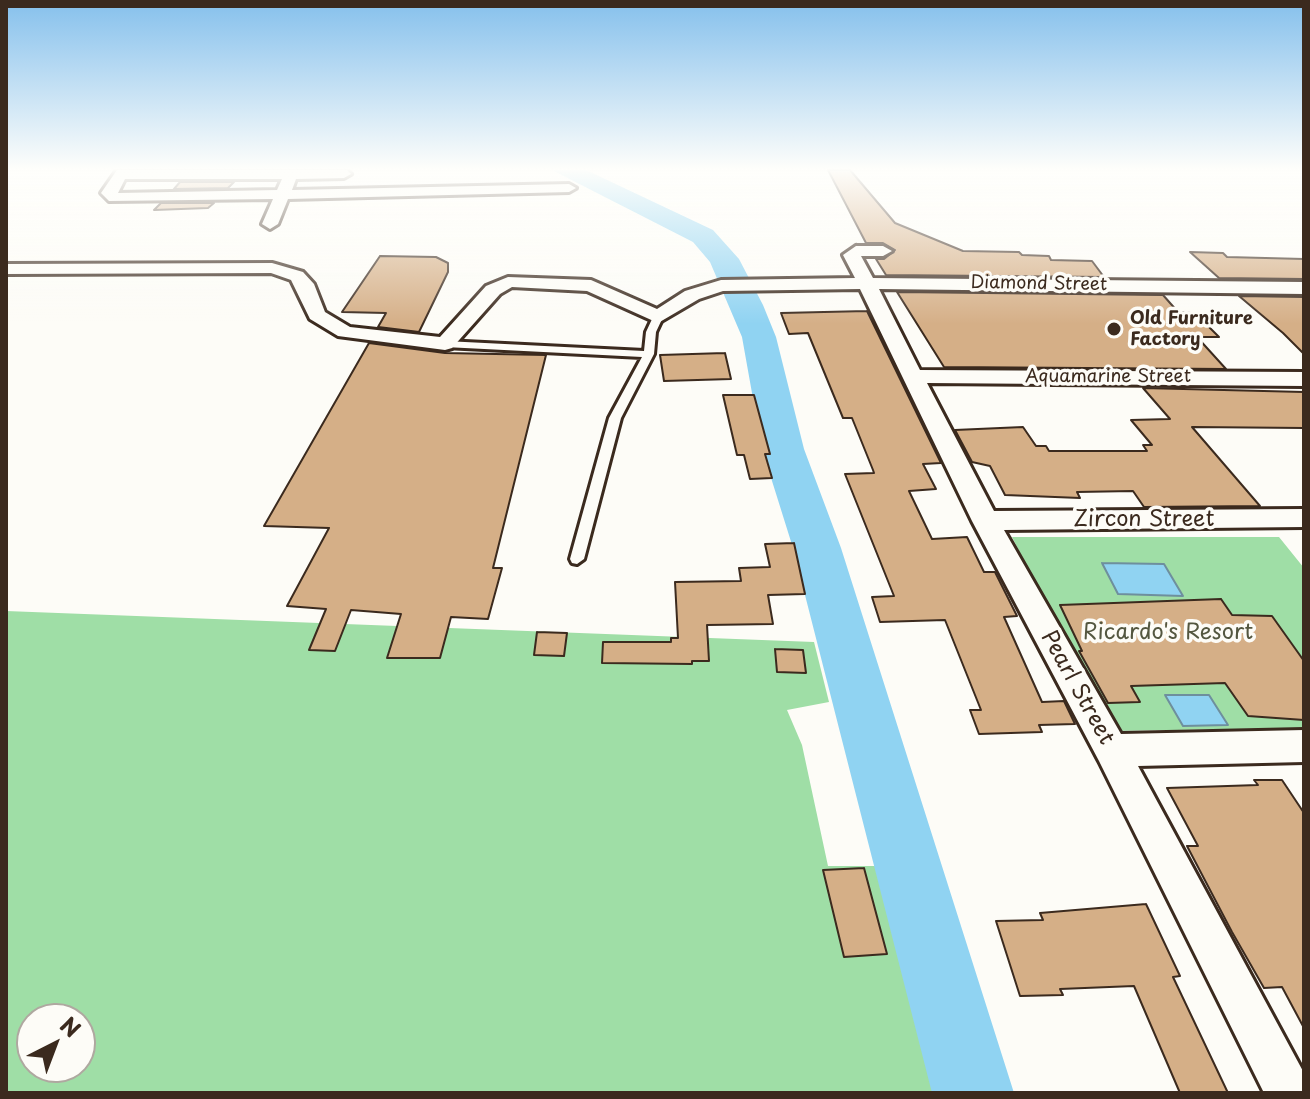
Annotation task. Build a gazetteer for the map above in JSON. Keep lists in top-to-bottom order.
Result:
{
  "streets": {
    "street": [
      "Diamond Street",
      "Aquamarine Street",
      "Zircon Street",
      "Pearl Street"
    ]
  },
  "crossings": [
    ["Diamond Street", "Pearl Street"],
    ["Aquamarine Street", "Pearl Street"],
    ["Zircon Street", "Pearl Street"]
  ],
  "parks": ["Ricardo's Resort"],
  "places": ["Old Furniture Factory"],
  "north": "top right"
}
